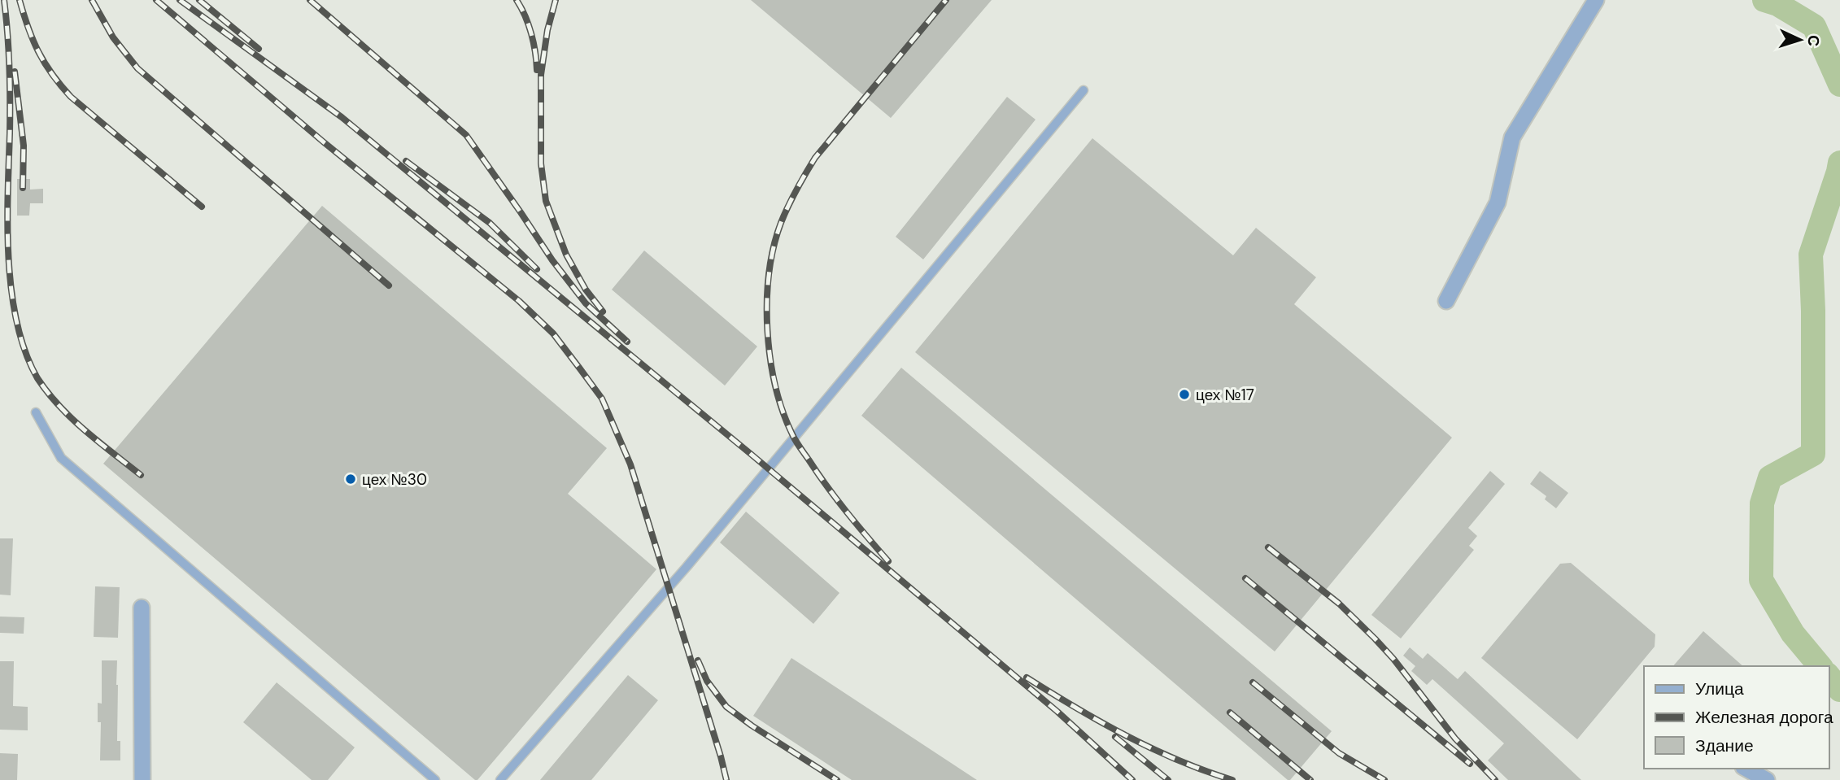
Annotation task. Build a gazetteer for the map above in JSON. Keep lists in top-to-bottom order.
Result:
{
  "places": ["цех №17", "цех №30"],
  "legend": ["Улица", "Железная дорога", "Здание"],
  "north": "right"
}
